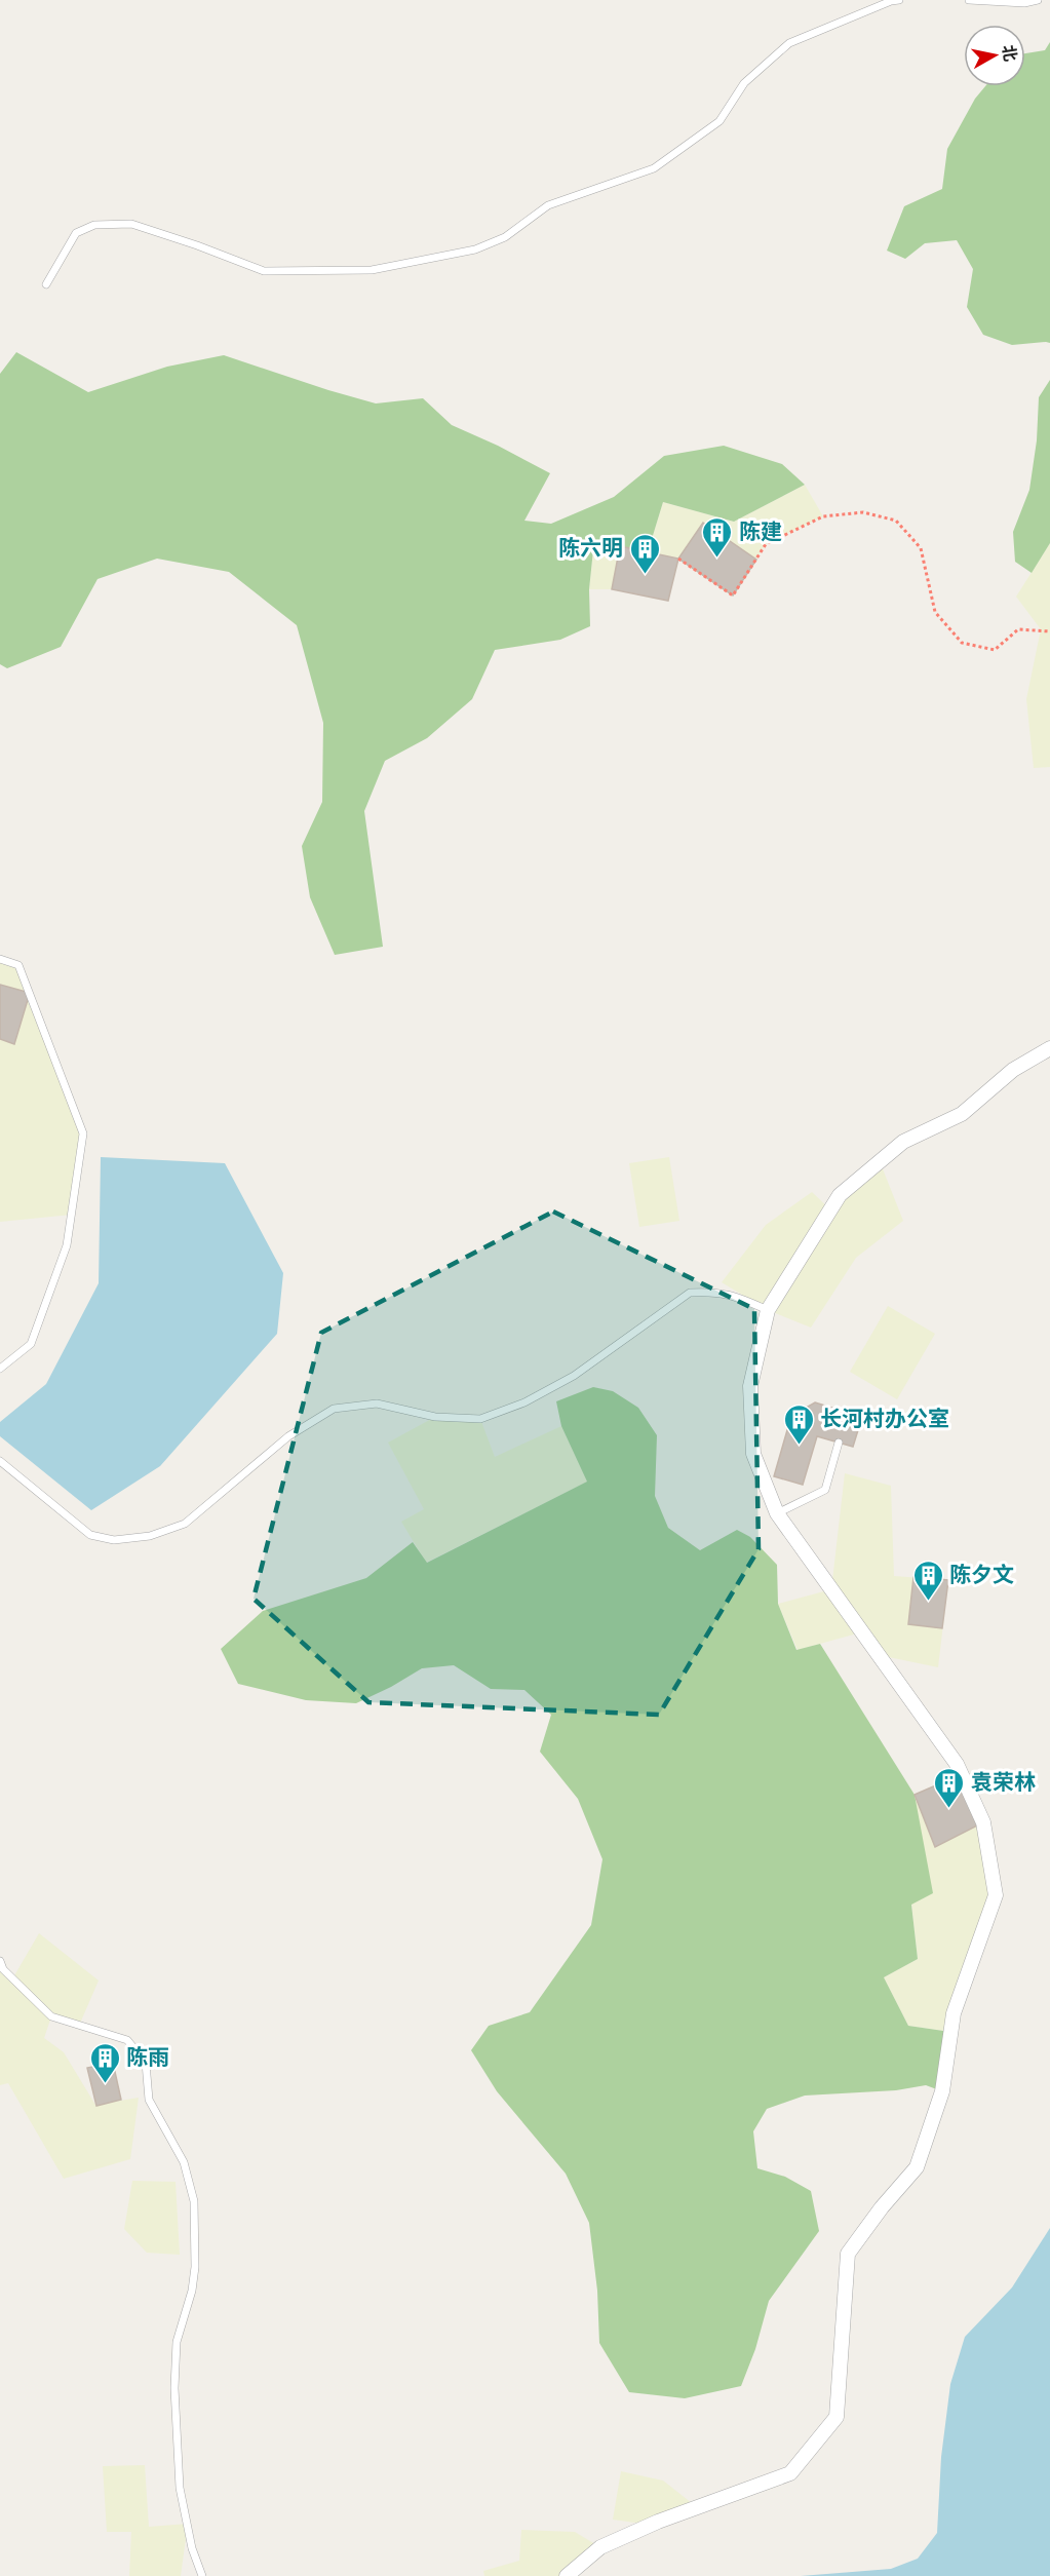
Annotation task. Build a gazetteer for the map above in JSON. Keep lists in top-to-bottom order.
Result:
{
  "places": {
    "building": [
      "陈建",
      "陈六明",
      "长河村办公室",
      "陈夕文",
      "袁荣林",
      "陈雨"
    ]
  },
  "north": "right"
}
